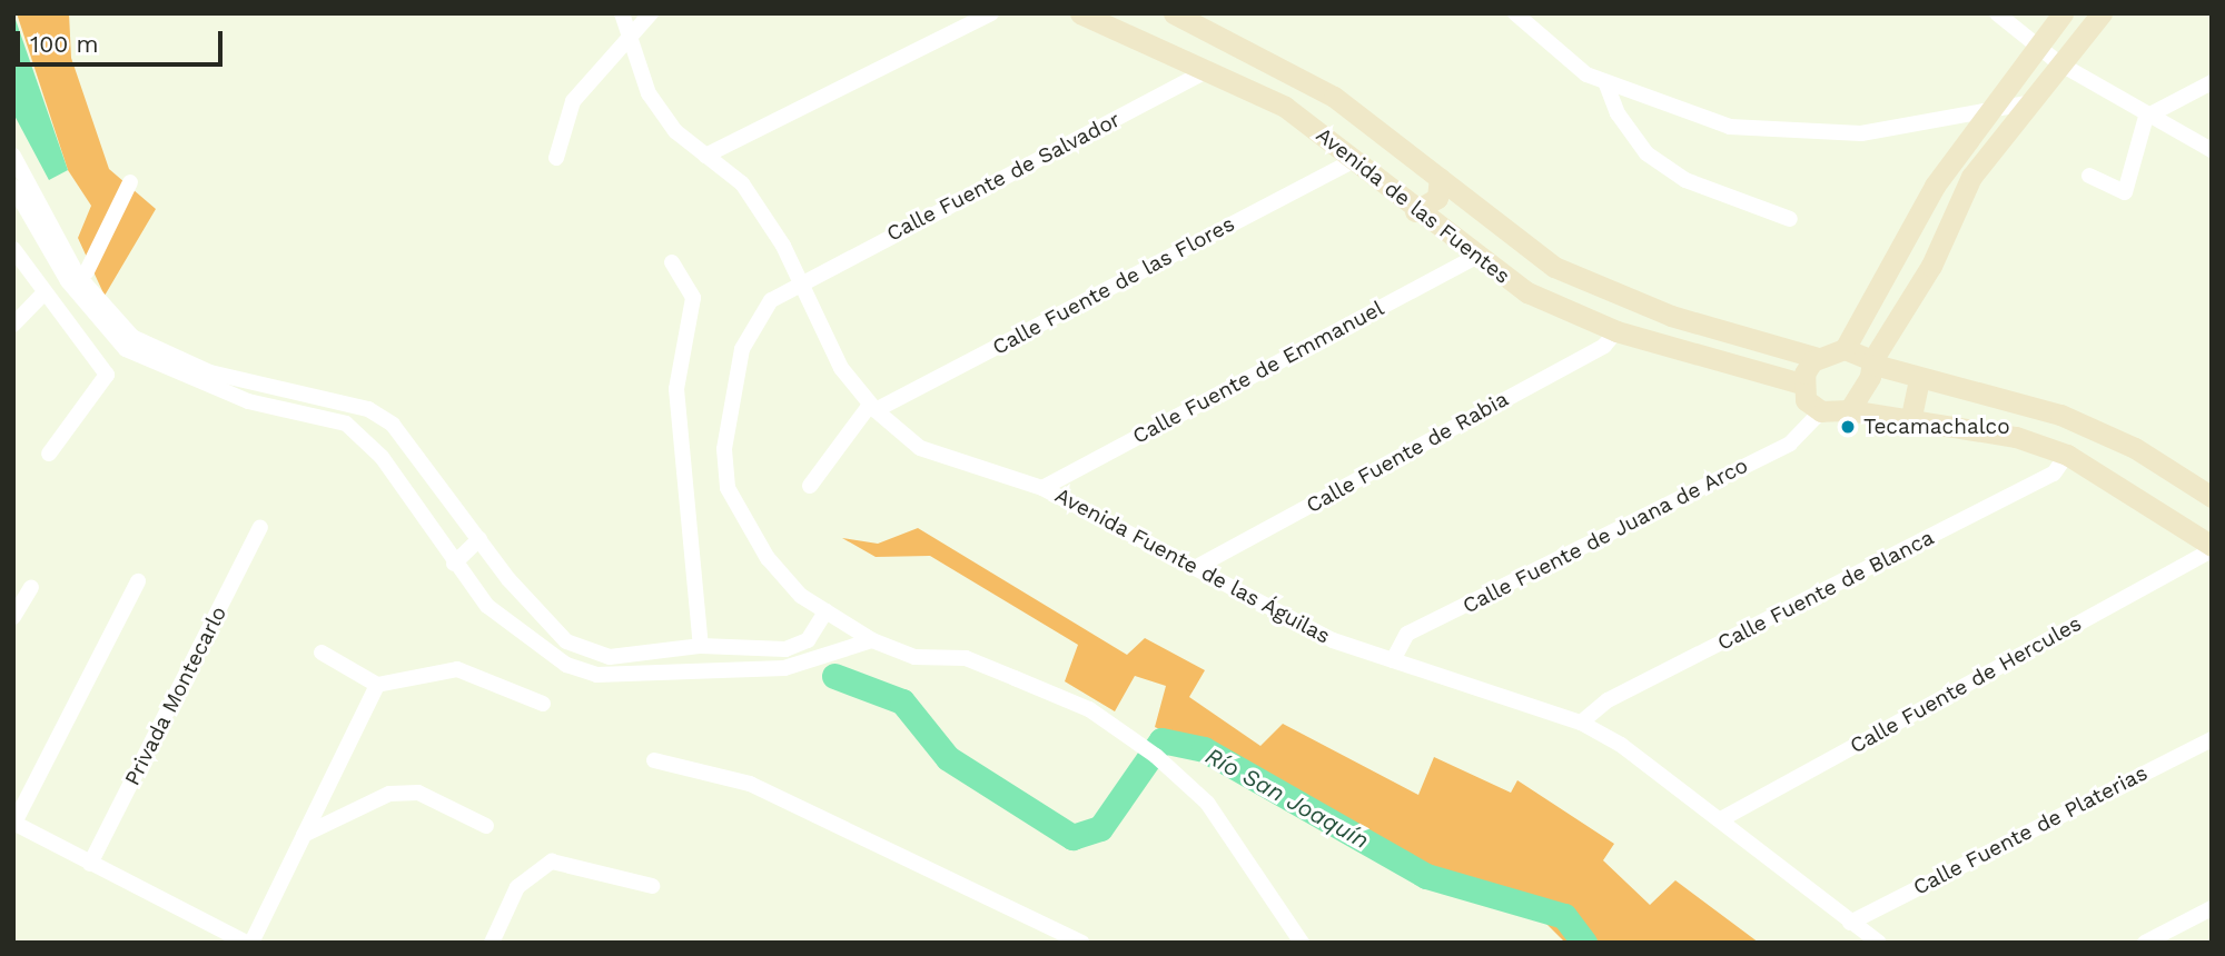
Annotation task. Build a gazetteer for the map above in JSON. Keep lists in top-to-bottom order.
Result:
{
  "streets": {
    "main road": ["Avenida de las Fuentes"],
    "street": [
      "Calle Fuente de Salvador",
      "Calle Fuente de las Flores",
      "Calle Fuente de Emmanuel",
      "Calle Fuente de Rabia",
      "Calle Fuente de Juana de Arco",
      "Avenida Fuente de las Águilas",
      "Calle Fuente de Blanca",
      "Calle Fuente de Hercules",
      "Privada Montecarlo",
      "Calle Fuente de Platerias"
    ]
  },
  "crossings": [
    ["Calle Fuente de Salvador", "Avenida de las Fuentes"],
    ["Calle Fuente de Salvador", "Avenida Fuente de las Águilas"],
    ["Avenida de las Fuentes", "Calle Fuente de las Flores"],
    ["Avenida de las Fuentes", "Calle Fuente de Emmanuel"],
    ["Avenida de las Fuentes", "Calle Fuente de Rabia"],
    ["Avenida de las Fuentes", "Calle Fuente de Juana de Arco"],
    ["Calle Fuente de las Flores", "Avenida Fuente de las Águilas"],
    ["Calle Fuente de Emmanuel", "Avenida Fuente de las Águilas"],
    ["Calle Fuente de Rabia", "Avenida Fuente de las Águilas"],
    ["Calle Fuente de Juana de Arco", "Avenida Fuente de las Águilas"],
    ["Avenida Fuente de las Águilas", "Calle Fuente de Blanca"],
    ["Avenida Fuente de las Águilas", "Calle Fuente de Hercules"],
    ["Avenida Fuente de las Águilas", "Calle Fuente de Platerias"]
  ],
  "water": ["Río San Joaquín"],
  "places": ["Tecamachalco"],
  "scale_bar": "100 m"
}
